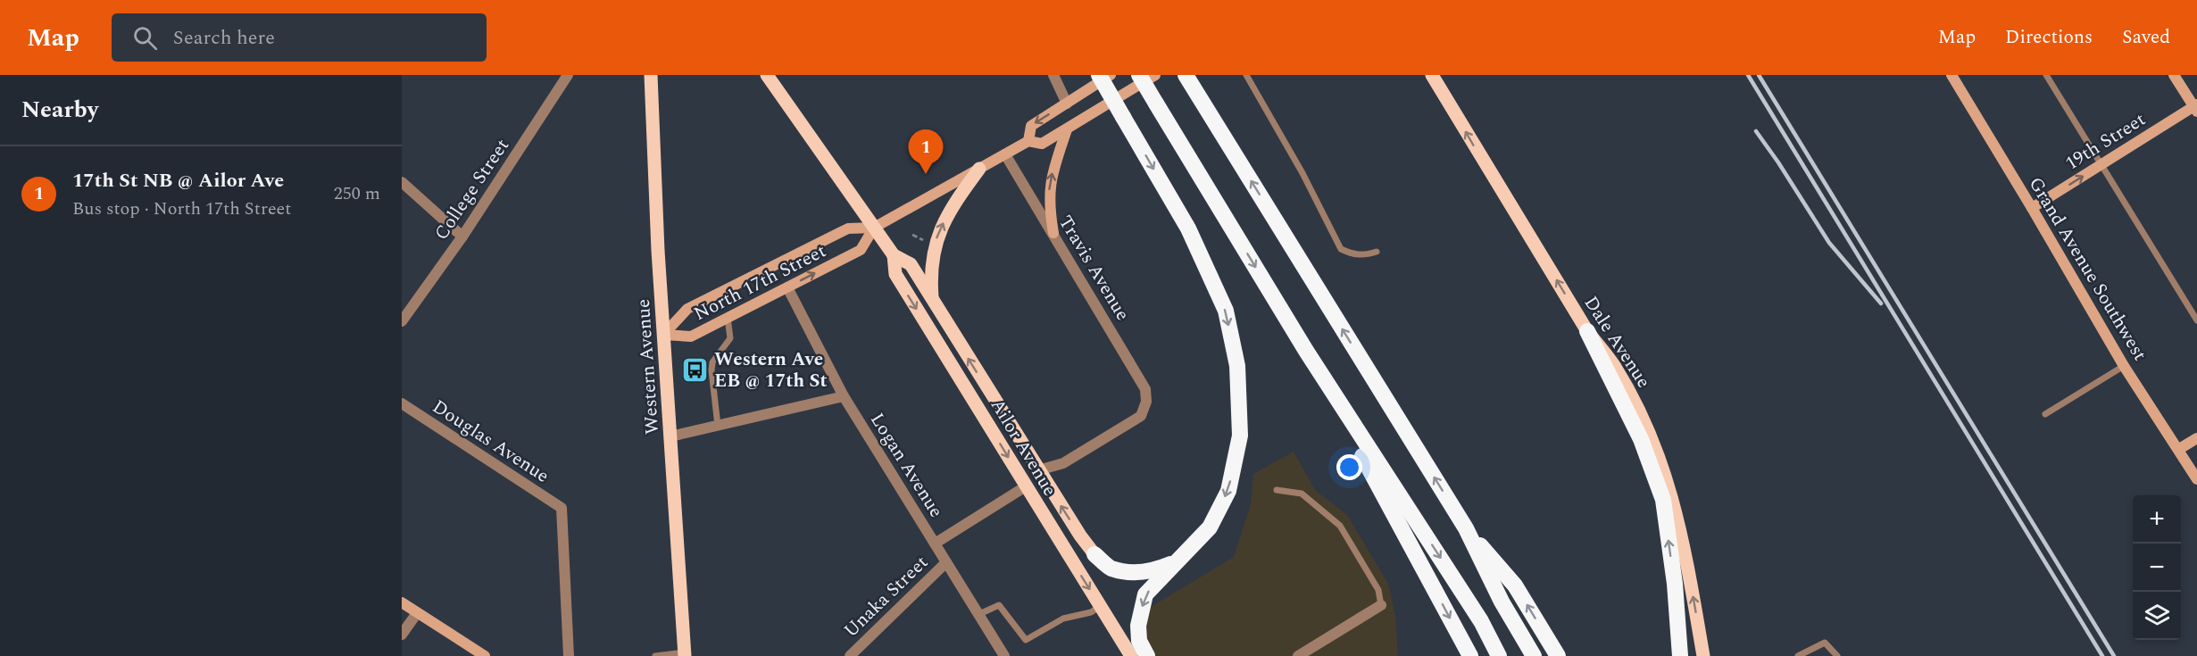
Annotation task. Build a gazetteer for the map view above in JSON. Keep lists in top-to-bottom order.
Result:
{
  "streets": {
    "main road": [
      "19th Street",
      "Grand Avenue Southwest",
      "North 17th Street",
      "Dale Avenue",
      "Western Avenue",
      "Ailor Avenue"
    ],
    "street": [
      "College Street",
      "Travis Avenue",
      "Douglas Avenue",
      "Logan Avenue",
      "Unaka Street"
    ]
  },
  "crossings": [
    ["19th Street", "Grand Avenue Southwest"],
    ["Travis Avenue", "North 17th Street"],
    ["Travis Avenue", "Ailor Avenue"],
    ["North 17th Street", "Western Avenue"],
    ["North 17th Street", "Ailor Avenue"],
    ["North 17th Street", "Logan Avenue"],
    ["Ailor Avenue", "Unaka Street"],
    ["Logan Avenue", "Unaka Street"]
  ],
  "one_way": ["19th Street", "Dale Avenue"],
  "places": {
    "bus stop": ["Western Ave EB @ 17th St"]
  },
  "page": {
    "header": "Map",
    "search": "Search here",
    "nav": ["Map", "Directions", "Saved"],
    "heading": "Nearby",
    "pins": "1",
    "list": [
      {
        "mark": "1",
        "name": "17th St NB @ Ailor Ave",
        "note": "Bus stop · North 17th Street",
        "value": "250 m"
      }
    ],
    "map_buttons": ["+", "−"]
  }
}
